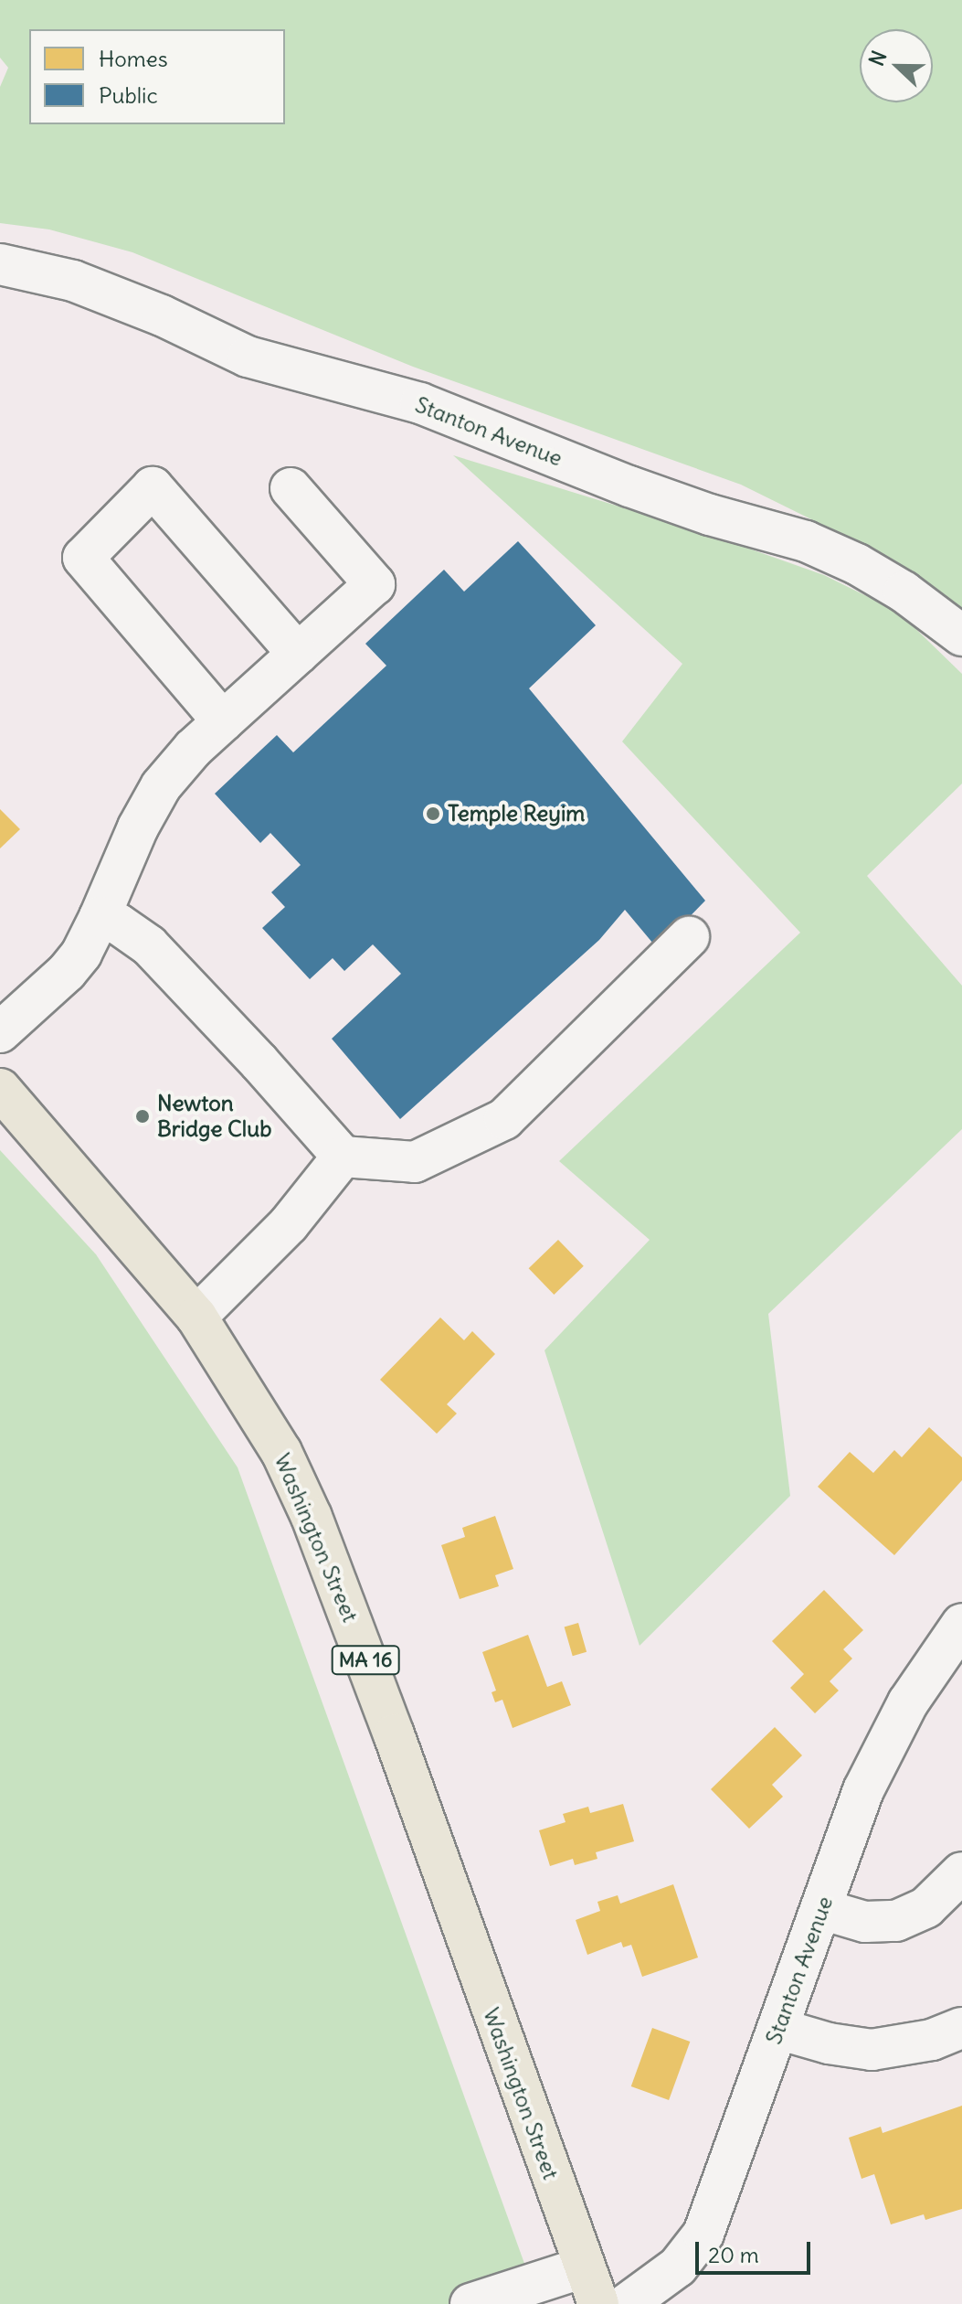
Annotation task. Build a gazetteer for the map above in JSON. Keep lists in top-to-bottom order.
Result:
{
  "streets": {
    "main road": ["Washington Street", "MA 16"],
    "street": ["Stanton Avenue"]
  },
  "places": ["Temple Reyim", "Newton Bridge Club"],
  "legend": ["Homes", "Public"],
  "scale_bar": "20 m",
  "north": "left"
}
